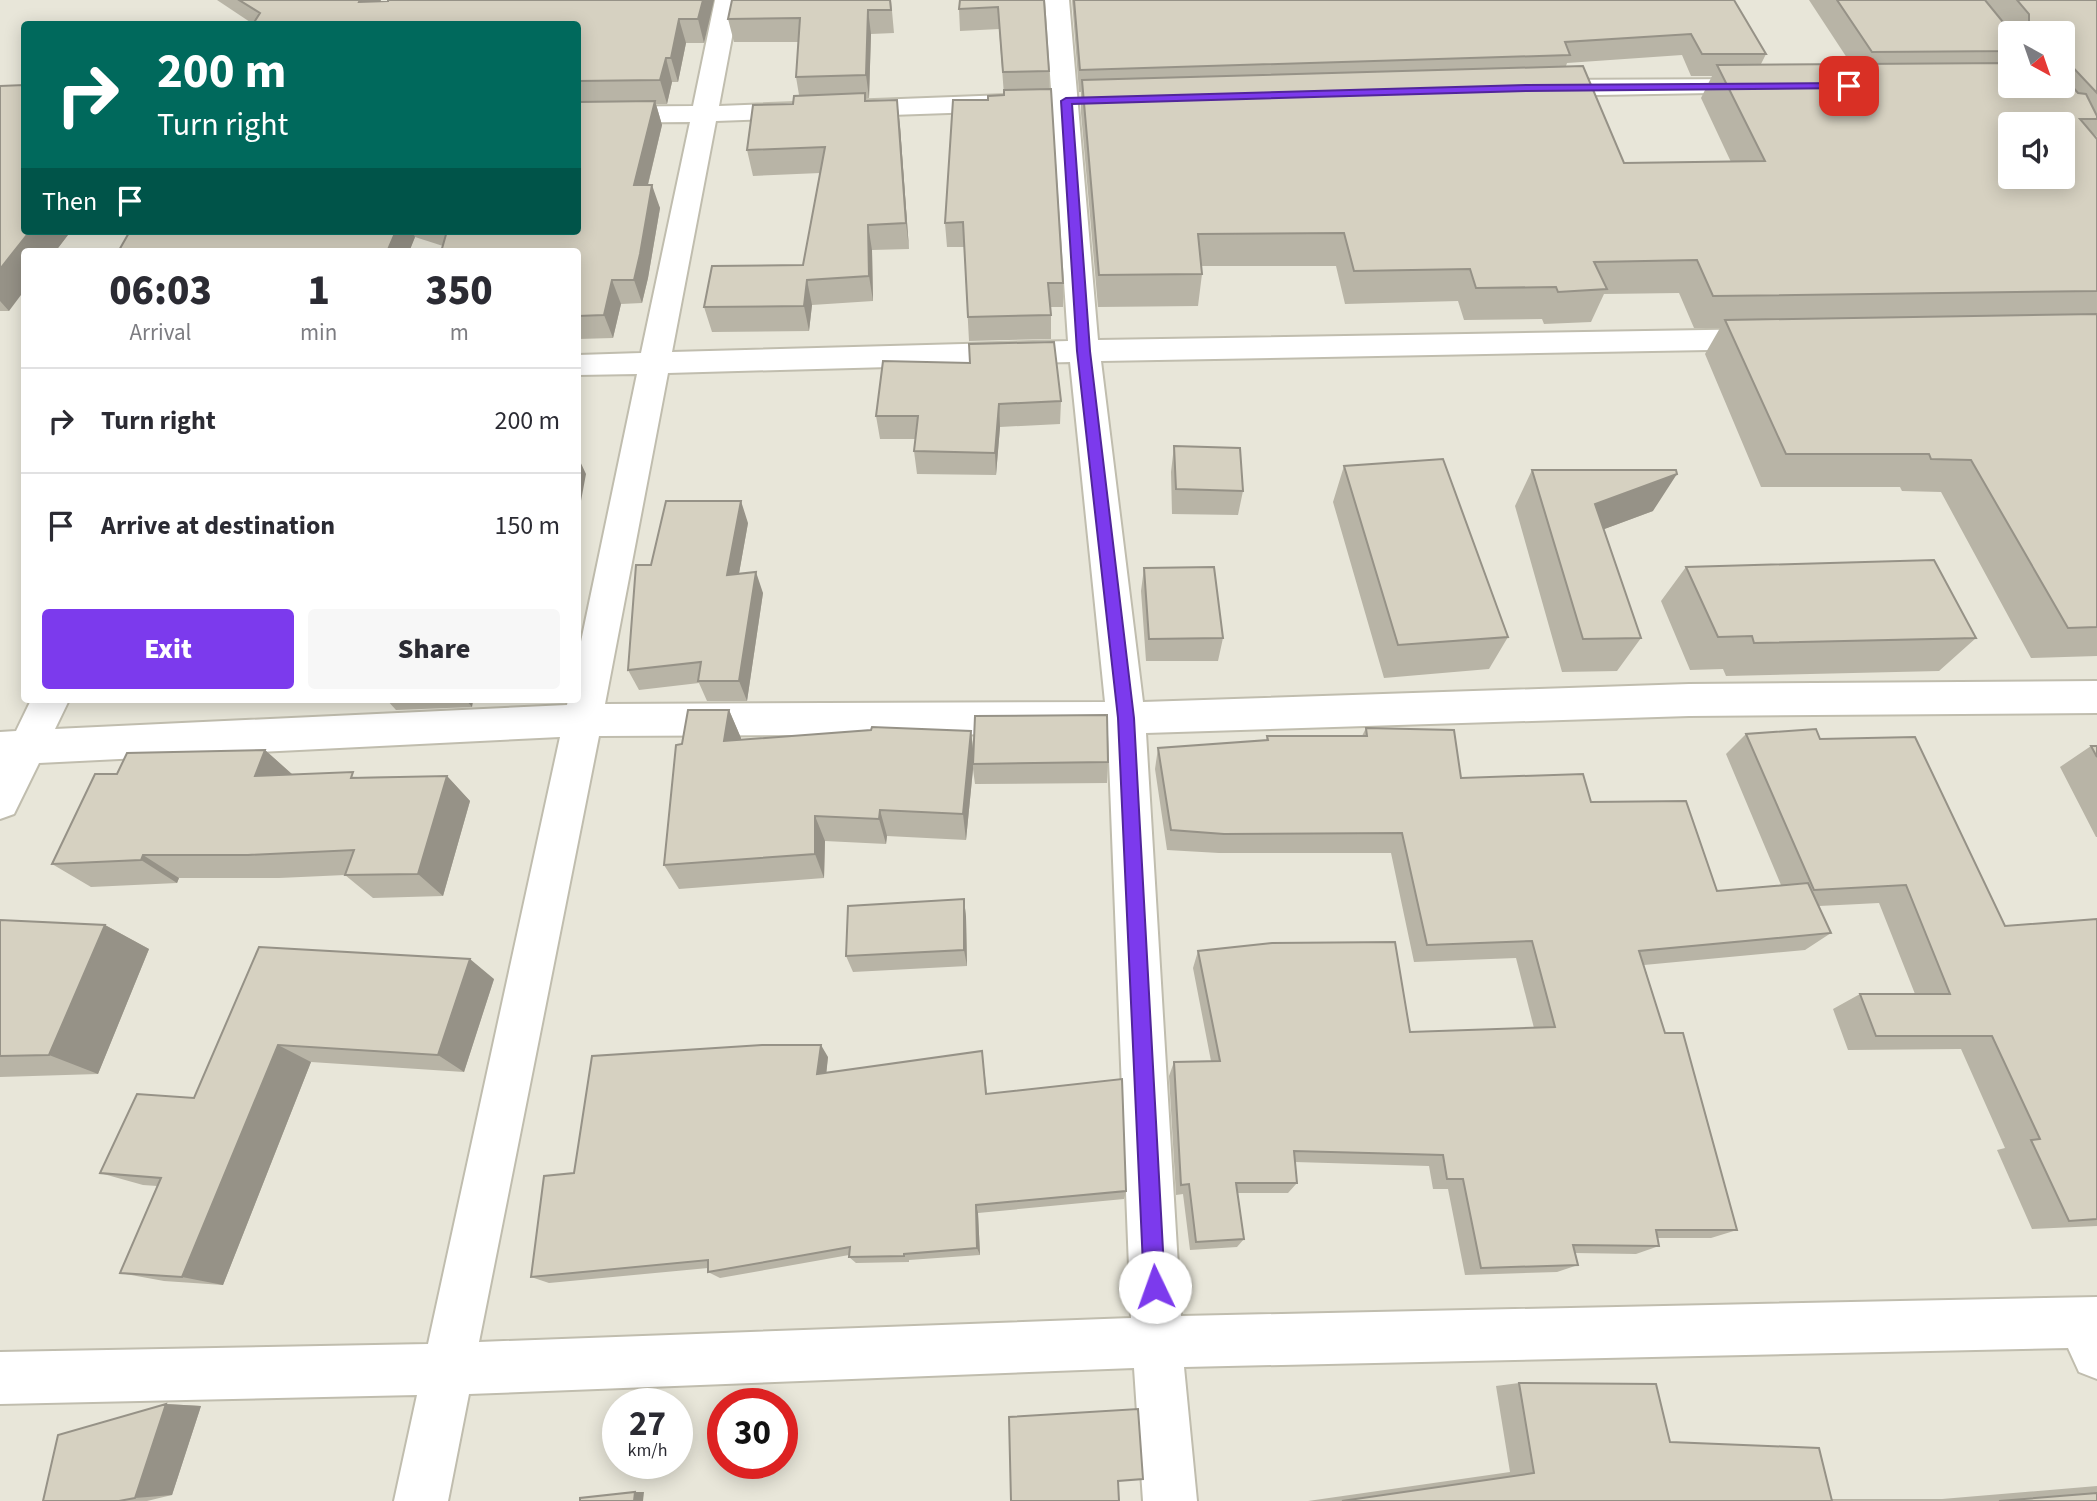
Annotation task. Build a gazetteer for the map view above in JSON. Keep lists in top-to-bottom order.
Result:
{
  "north": "bottom right",
  "page": {
    "turn": ["200 m", "Turn right"],
    "then": "Then",
    "eta": [
      "06:03",
      "Arrival",
      "1",
      "min",
      "350",
      "m"
    ],
    "list": [
      {
        "name": "Turn right",
        "value": "200 m"
      },
      {
        "name": "Arrive at destination",
        "value": "150 m"
      }
    ],
    "buttons": ["Exit", "Share"],
    "speed": "27 km/h",
    "limit": "30"
  }
}
